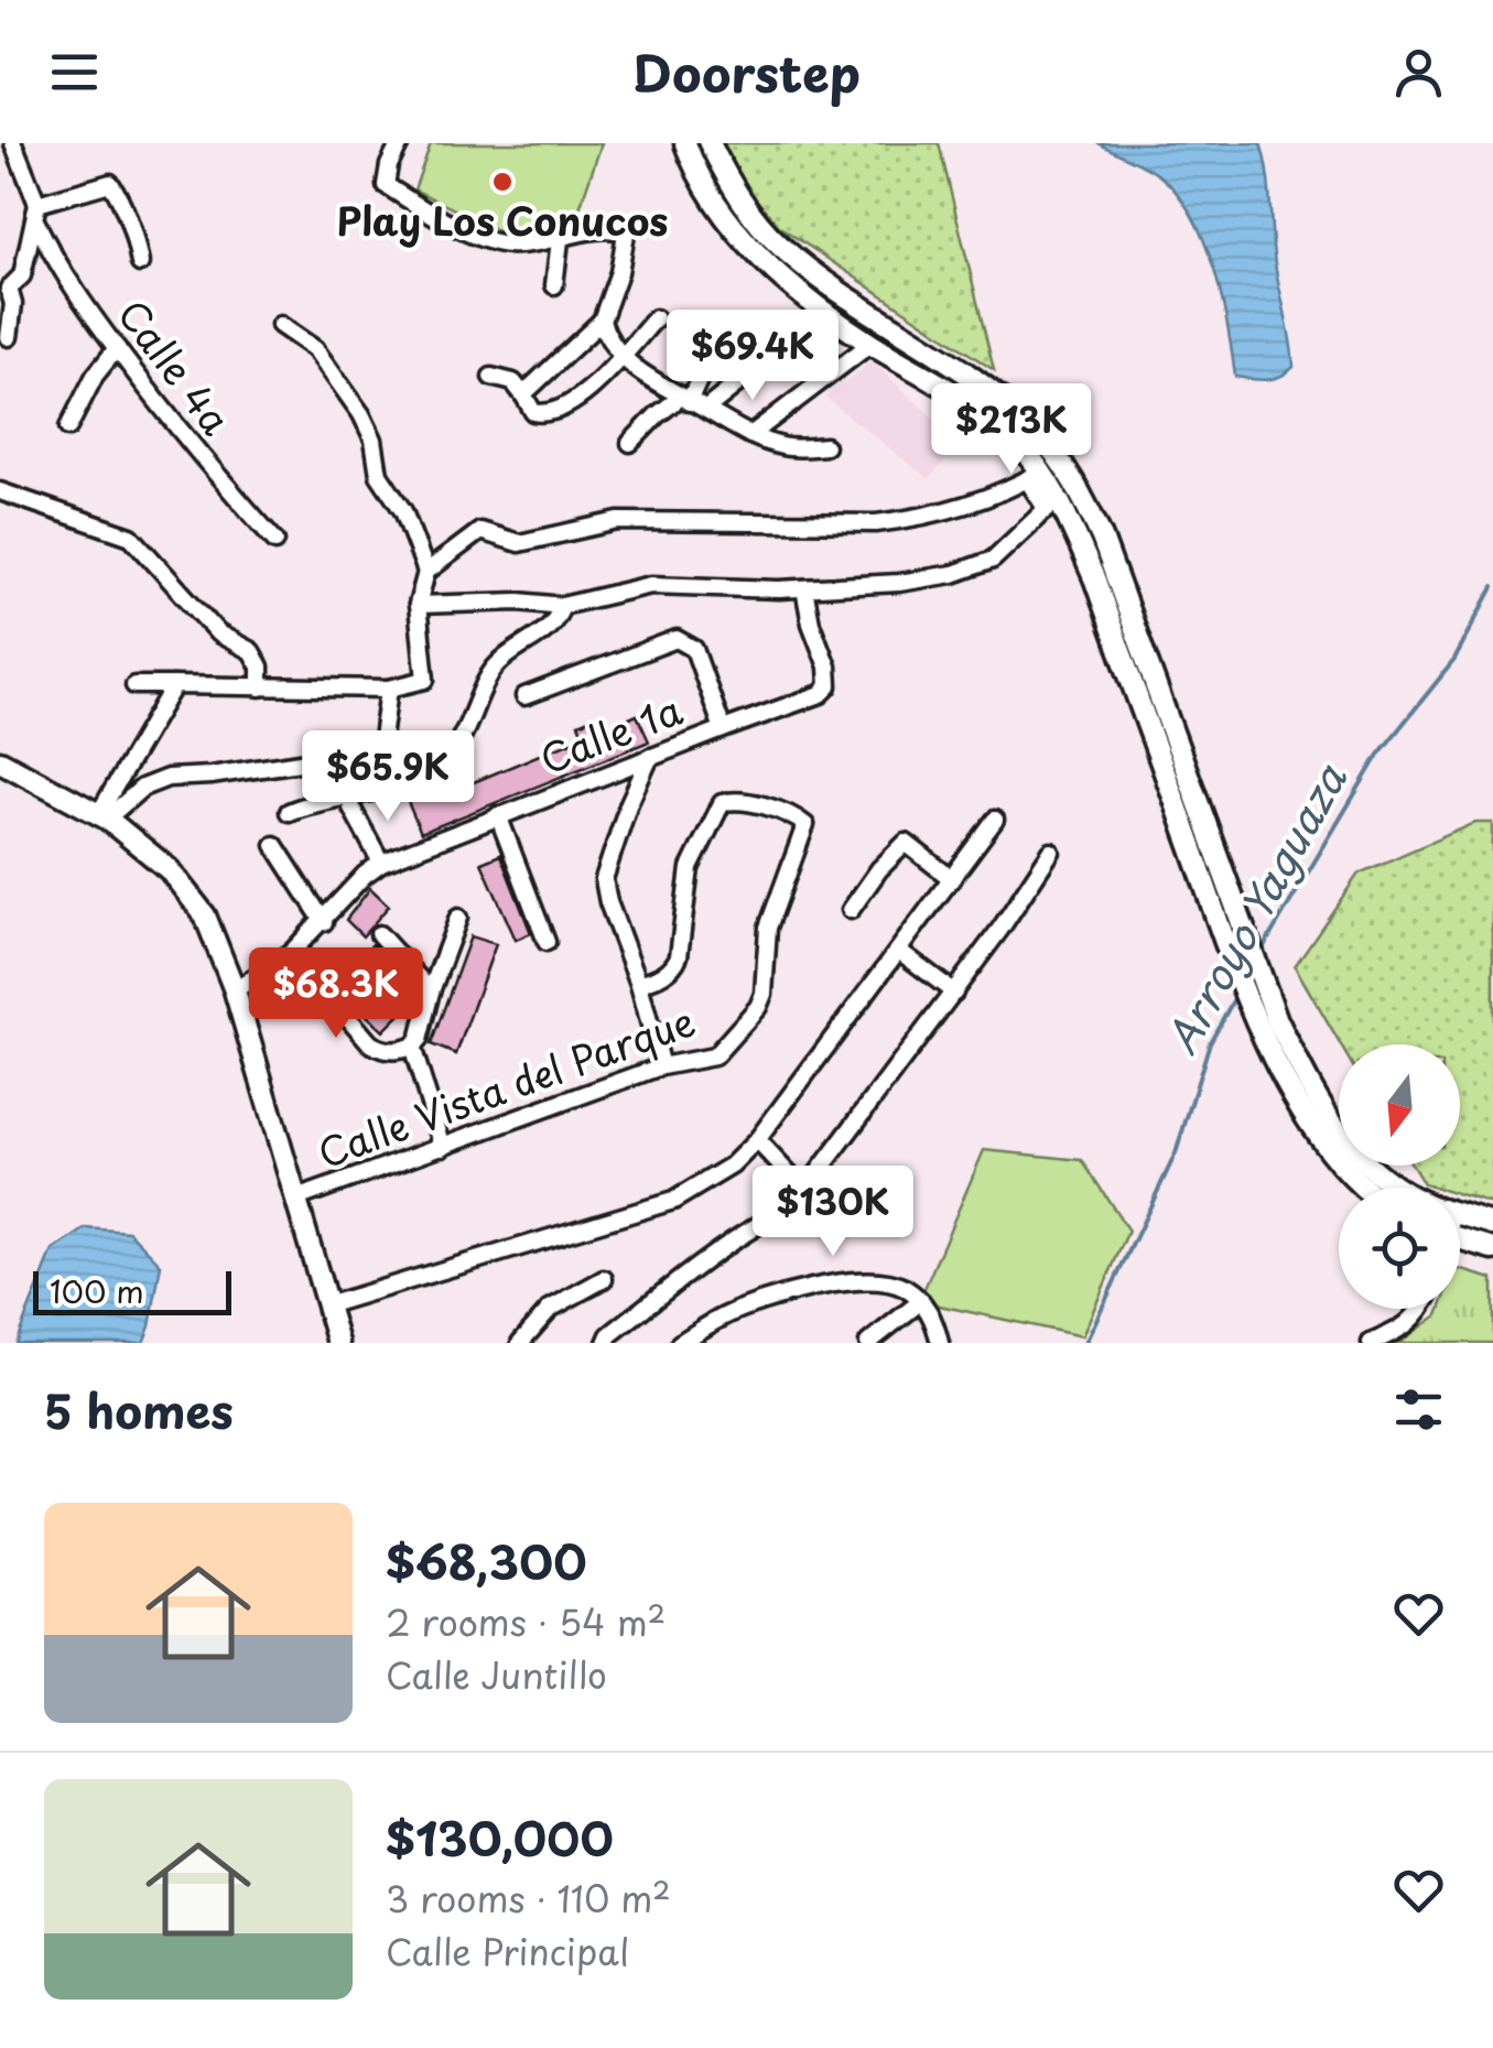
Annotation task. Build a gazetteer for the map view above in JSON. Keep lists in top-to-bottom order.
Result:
{
  "streets": {
    "street": ["Calle 4a", "Calle 1a", "Calle Vista del Parque"]
  },
  "water": ["Arroyo Yaguaza"],
  "places": ["Play Los Conucos"],
  "scale_bar": "100 m",
  "north": "bottom",
  "page": {
    "header": "Doorstep",
    "price": [
      "$69.4K",
      "$213K",
      "$65.9K",
      "$68.3K",
      "$130K"
    ],
    "scale": "100 m",
    "heading": "5 homes",
    "list": [
      {
        "name": "$68,300",
        "note": "2 rooms · 54 m² · Calle Juntillo"
      },
      {
        "name": "$130,000",
        "note": "3 rooms · 110 m² · Calle Principal"
      }
    ]
  }
}
